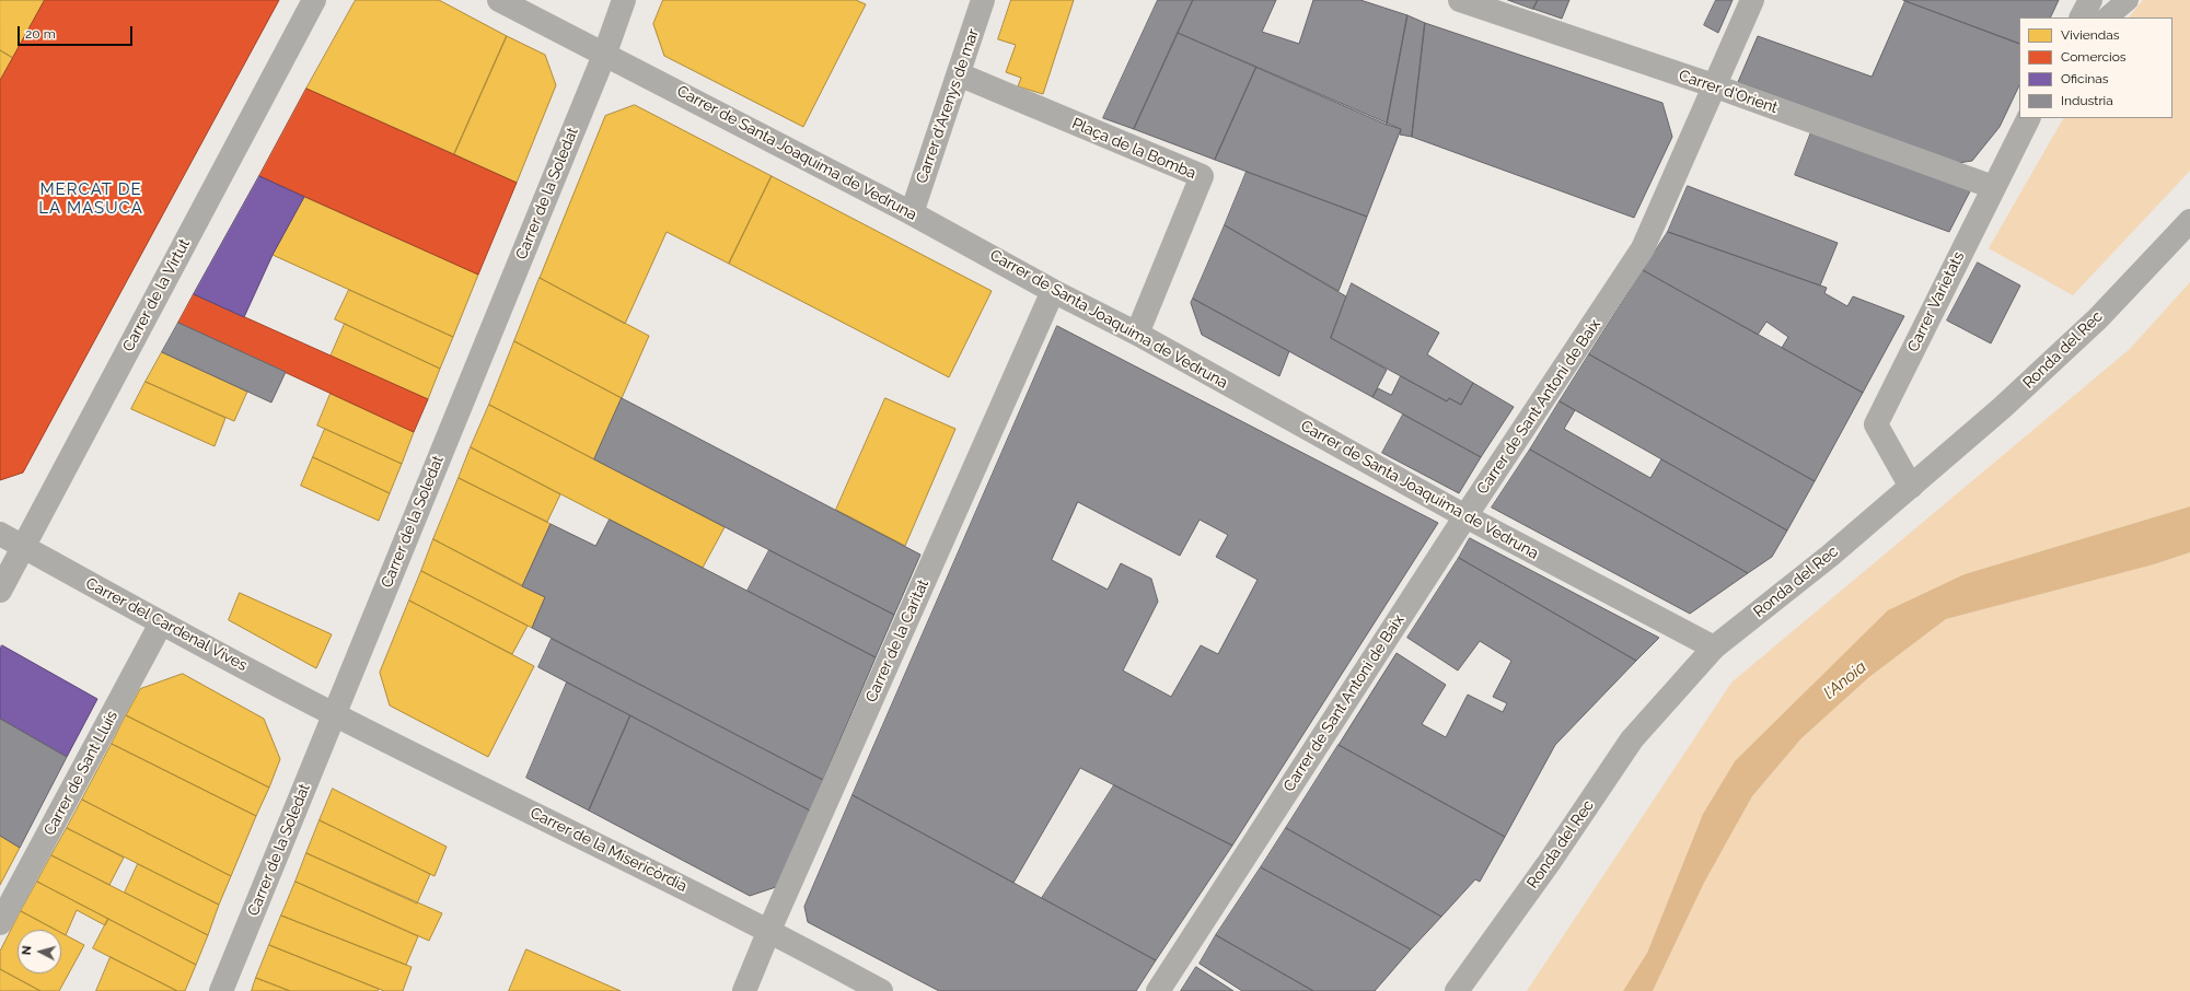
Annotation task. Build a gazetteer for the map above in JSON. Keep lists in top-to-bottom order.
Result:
{
  "streets": {
    "street": [
      "Carrer d'Orient",
      "Carrer d'Arenys de mar",
      "Plaça de la Bomba",
      "Carrer de Santa Joaquima de Vedruna",
      "Carrer de la Soledat",
      "Carrer de la Virtut",
      "Carrer Varietats",
      "Ronda del Rec",
      "Carrer de Sant Antoni de Baix",
      "Carrer del Cardenal Vives",
      "Carrer de la Caritat",
      "Carrer de Sant Lluís",
      "Carrer de la Misericòrdia"
    ]
  },
  "crossings": [
    ["Carrer d'Orient", "Carrer Varietats"],
    ["Carrer d'Orient", "Carrer de Sant Antoni de Baix"],
    ["Carrer d'Arenys de mar", "Plaça de la Bomba"],
    ["Carrer d'Arenys de mar", "Carrer de Santa Joaquima de Vedruna"],
    ["Plaça de la Bomba", "Carrer de Santa Joaquima de Vedruna"],
    ["Carrer de Santa Joaquima de Vedruna", "Carrer de la Soledat"],
    ["Carrer de Santa Joaquima de Vedruna", "Ronda del Rec"],
    ["Carrer de Santa Joaquima de Vedruna", "Carrer de Sant Antoni de Baix"],
    ["Carrer de Santa Joaquima de Vedruna", "Carrer de la Caritat"],
    ["Carrer de la Soledat", "Carrer del Cardenal Vives"],
    ["Carrer de la Soledat", "Carrer de la Misericòrdia"],
    ["Carrer de la Virtut", "Carrer del Cardenal Vives"],
    ["Carrer Varietats", "Ronda del Rec"],
    ["Carrer del Cardenal Vives", "Carrer de Sant Lluís"],
    ["Carrer del Cardenal Vives", "Carrer de la Misericòrdia"],
    ["Carrer de la Caritat", "Carrer de la Misericòrdia"]
  ],
  "districts": ["MERCAT DE LA MASUCA"],
  "water": ["l'Anoia"],
  "legend": [
    "Viviendas",
    "Comercios",
    "Oficinas",
    "Industria"
  ],
  "scale_bar": "20 m",
  "north": "left"
}
